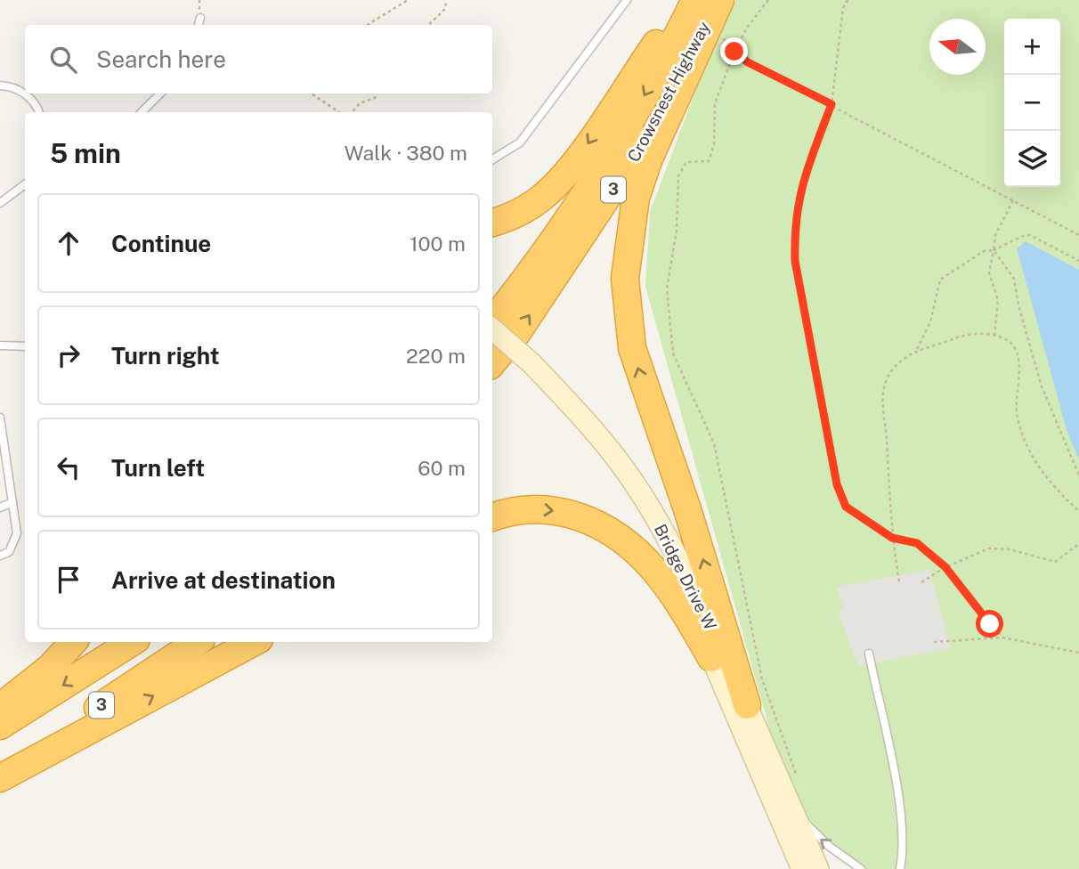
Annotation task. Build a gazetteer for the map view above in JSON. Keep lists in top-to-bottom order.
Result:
{
  "streets": {
    "highway": ["Crowsnest Highway", "3"],
    "street": ["Bridge Drive W"]
  },
  "north": "left",
  "page": {
    "map_buttons": ["+", "−"],
    "search": "Search here",
    "heading": ["5 min", "Walk · 380 m"],
    "list": [
      ["Continue", "100 m"],
      ["Turn right", "220 m"],
      ["Turn left", "60 m"],
      "Arrive at destination"
    ]
  }
}
